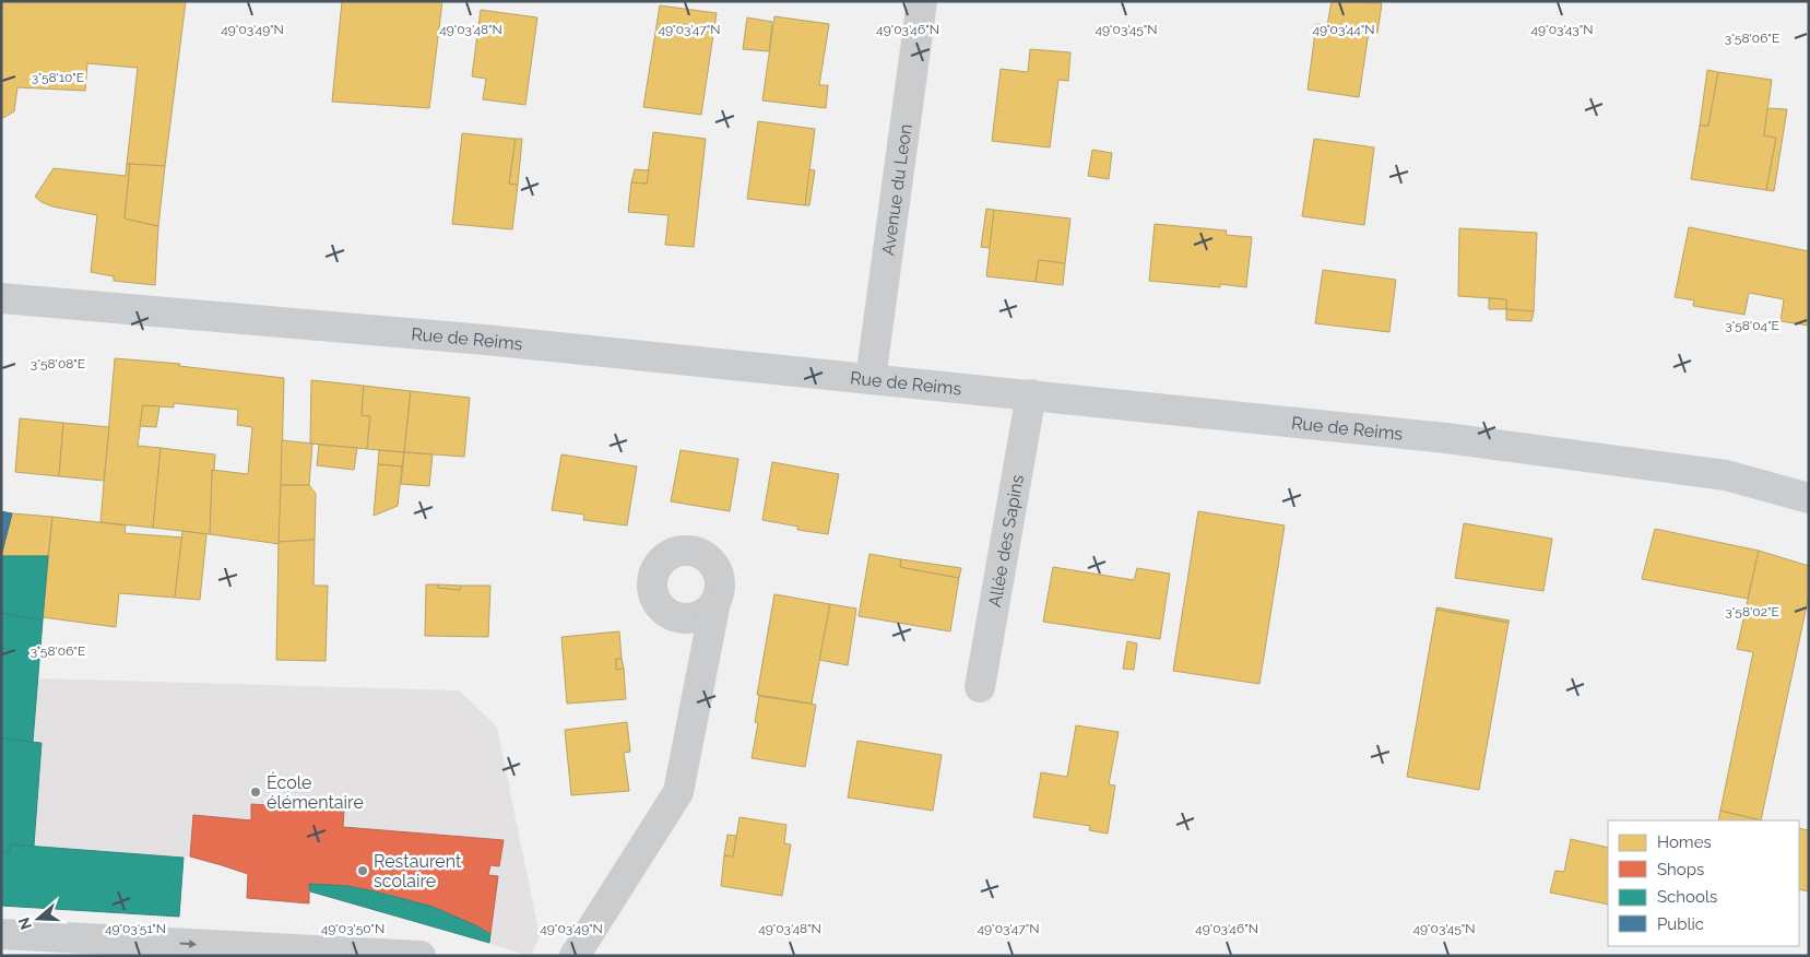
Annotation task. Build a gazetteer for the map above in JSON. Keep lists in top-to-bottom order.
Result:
{
  "streets": {
    "main road": ["Rue de Reims"],
    "street": ["Avenue du Leon", "Allée des Sapins"]
  },
  "crossings": [
    ["Avenue du Leon", "Rue de Reims"],
    ["Rue de Reims", "Allée des Sapins"]
  ],
  "places": ["École élémentaire", "Restaurent scolaire"],
  "legend": [
    "Homes",
    "Shops",
    "Schools",
    "Public"
  ],
  "north": "left",
  "coordinates": [
    "49°03'49\"N",
    "49°03'48\"N",
    "49°03'47\"N",
    "49°03'46\"N",
    "49°03'45\"N",
    "49°03'44\"N",
    "49°03'43\"N",
    "3°58'06\"E",
    "3°58'10\"E",
    "3°58'04\"E",
    "3°58'08\"E",
    "3°58'02\"E",
    "49°03'51\"N",
    "49°03'50\"N"
  ]
}
